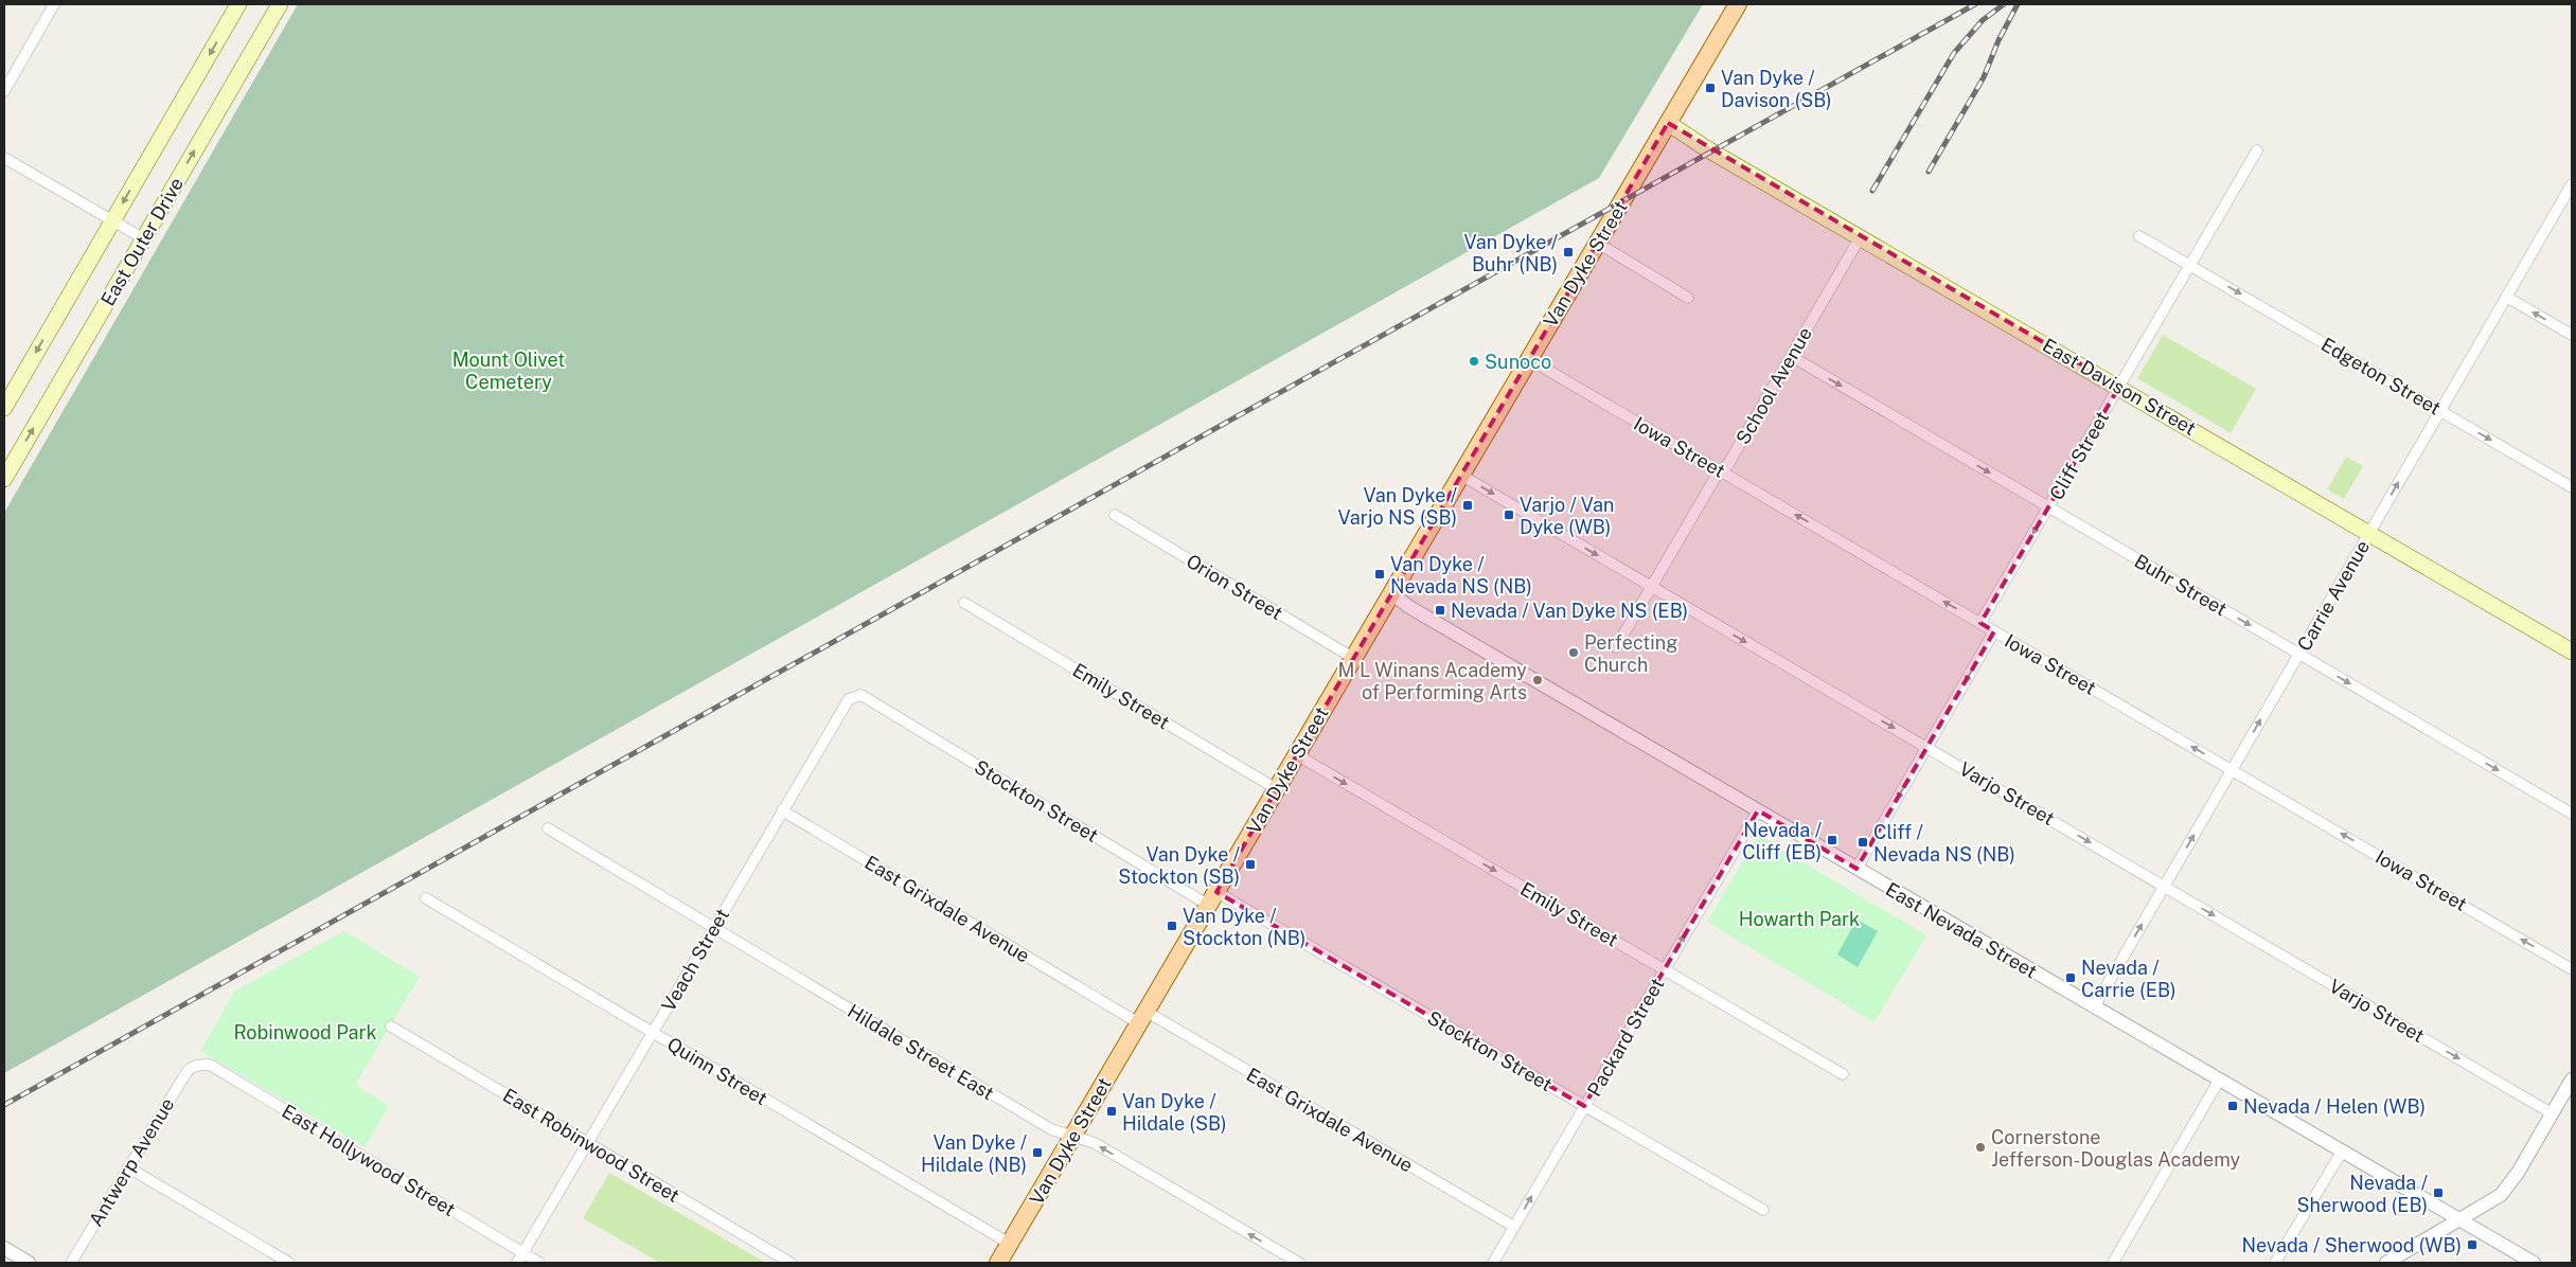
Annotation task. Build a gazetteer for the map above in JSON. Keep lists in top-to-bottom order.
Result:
{
  "streets": {
    "main road": ["East Outer Drive", "Van Dyke Street", "East Davison Street"],
    "street": [
      "Edgeton Street",
      "School Avenue",
      "Iowa Street",
      "Cliff Street",
      "Buhr Street",
      "Orion Street",
      "Carrie Avenue",
      "Emily Street",
      "Varjo Street",
      "Stockton Street",
      "East Grixdale Avenue",
      "East Nevada Street",
      "Veach Street",
      "Packard Street",
      "Hildale Street East",
      "Quinn Street",
      "East Robinwood Street",
      "East Hollywood Street",
      "Antwerp Avenue"
    ]
  },
  "crossings": [
    ["Van Dyke Street", "East Davison Street"],
    ["Van Dyke Street", "Iowa Street"],
    ["Van Dyke Street", "Orion Street"],
    ["Van Dyke Street", "Emily Street"],
    ["Van Dyke Street", "Varjo Street"],
    ["Van Dyke Street", "Stockton Street"],
    ["Van Dyke Street", "East Grixdale Avenue"],
    ["Van Dyke Street", "East Nevada Street"],
    ["Van Dyke Street", "Hildale Street East"],
    ["Van Dyke Street", "Quinn Street"],
    ["Edgeton Street", "Cliff Street"],
    ["Edgeton Street", "Carrie Avenue"],
    ["School Avenue", "East Davison Street"],
    ["School Avenue", "Iowa Street"],
    ["School Avenue", "Buhr Street"],
    ["School Avenue", "Varjo Street"],
    ["East Davison Street", "Cliff Street"],
    ["East Davison Street", "Carrie Avenue"],
    ["Iowa Street", "Cliff Street"],
    ["Iowa Street", "Carrie Avenue"],
    ["Cliff Street", "Buhr Street"],
    ["Buhr Street", "Carrie Avenue"],
    ["Carrie Avenue", "Varjo Street"],
    ["Carrie Avenue", "East Nevada Street"],
    ["Emily Street", "Packard Street"],
    ["Stockton Street", "Veach Street"],
    ["Stockton Street", "Packard Street"],
    ["East Grixdale Avenue", "Veach Street"],
    ["East Grixdale Avenue", "Packard Street"],
    ["East Nevada Street", "Packard Street"],
    ["Veach Street", "Hildale Street East"],
    ["Veach Street", "Quinn Street"],
    ["Veach Street", "East Robinwood Street"],
    ["Veach Street", "East Hollywood Street"],
    ["East Hollywood Street", "Antwerp Avenue"]
  ],
  "one_way": [
    "Edgeton Street",
    "Iowa Street",
    "Buhr Street",
    "Carrie Avenue",
    "Emily Street",
    "Varjo Street",
    "Packard Street"
  ],
  "parks": ["Mount Olivet Cemetery", "Howarth Park", "Robinwood Park"],
  "places": {
    "transit": [
      "Van Dyke / Davison (SB)",
      "Van Dyke / Buhr (NB)",
      "Van Dyke / Varjo NS (SB)",
      "Varjo / Van Dyke (WB)",
      "Van Dyke / Nevada NS (NB)",
      "Nevada / Van Dyke NS (EB)",
      "Nevada / Cliff (EB)",
      "Cliff / Nevada NS (NB)",
      "Van Dyke / Stockton (SB)",
      "Van Dyke / Stockton (NB)",
      "Nevada / Carrie (EB)",
      "Nevada / Helen (WB)",
      "Van Dyke / Hildale (SB)",
      "Van Dyke / Hildale (NB)",
      "Nevada / Sherwood (EB)",
      "Nevada / Sherwood (WB)"
    ],
    "other": [
      "Sunoco",
      "Perfecting Church",
      "M L Winans Academy of Performing Arts",
      "Cornerstone Jefferson-Douglas Academy"
    ]
  }
}
